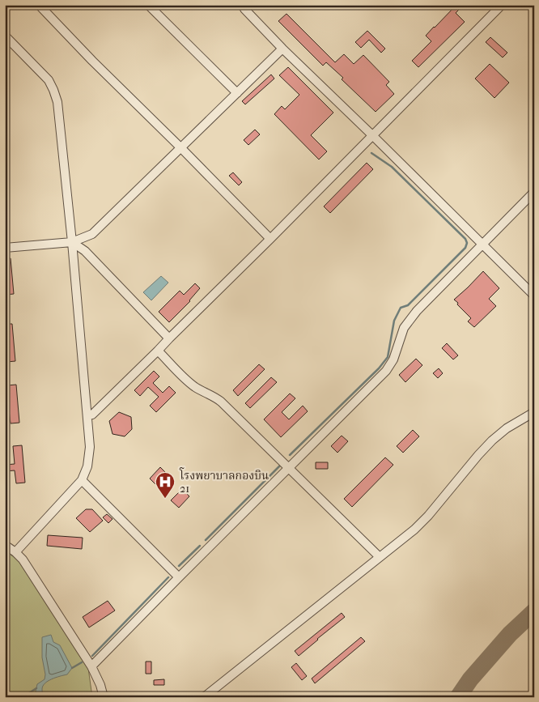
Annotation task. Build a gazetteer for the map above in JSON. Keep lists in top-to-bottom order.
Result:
{
  "places": {
    "hospital": ["โรงพยาบาลกองบิน 21"]
  }
}
